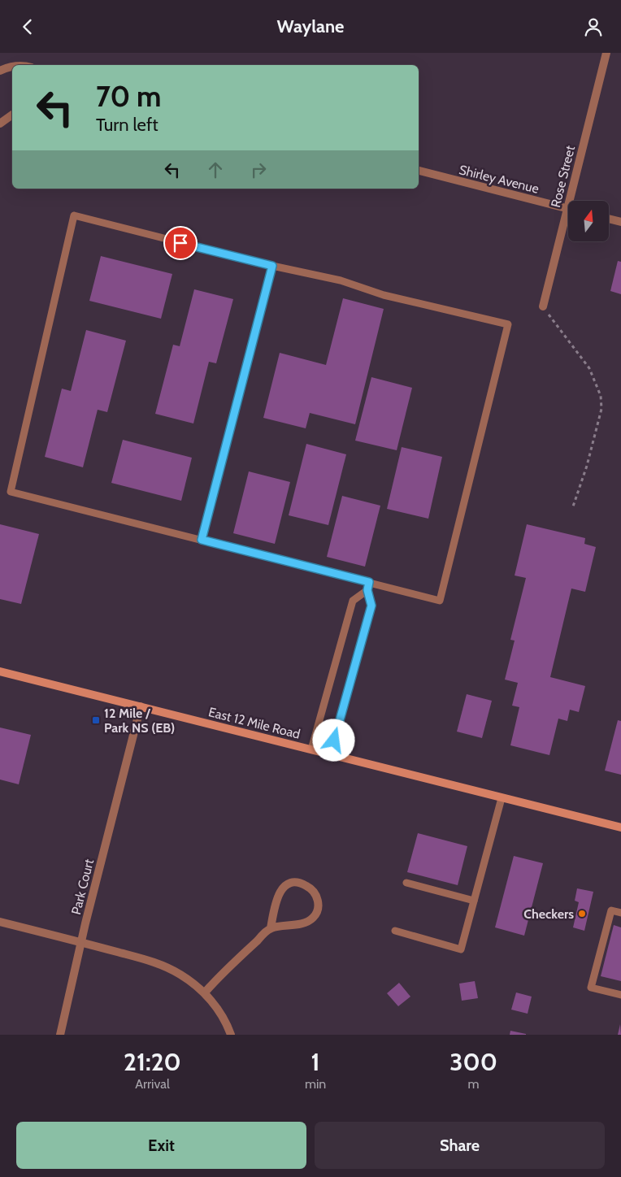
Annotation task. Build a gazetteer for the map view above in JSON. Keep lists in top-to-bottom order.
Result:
{
  "streets": {
    "main road": ["East 12 Mile Road"],
    "street": ["Rose Street", "Shirley Avenue", "Park Court"]
  },
  "crossings": [
    ["East 12 Mile Road", "Park Court"]
  ],
  "places": {
    "transit": ["12 Mile / Park NS (EB)"],
    "other": ["Checkers"]
  },
  "north": "top",
  "page": {
    "header": "Waylane",
    "turn": ["70 m", "Turn left"],
    "eta": [
      "21:20",
      "Arrival",
      "1",
      "min",
      "300",
      "m"
    ],
    "buttons": ["Exit", "Share"]
  }
}
